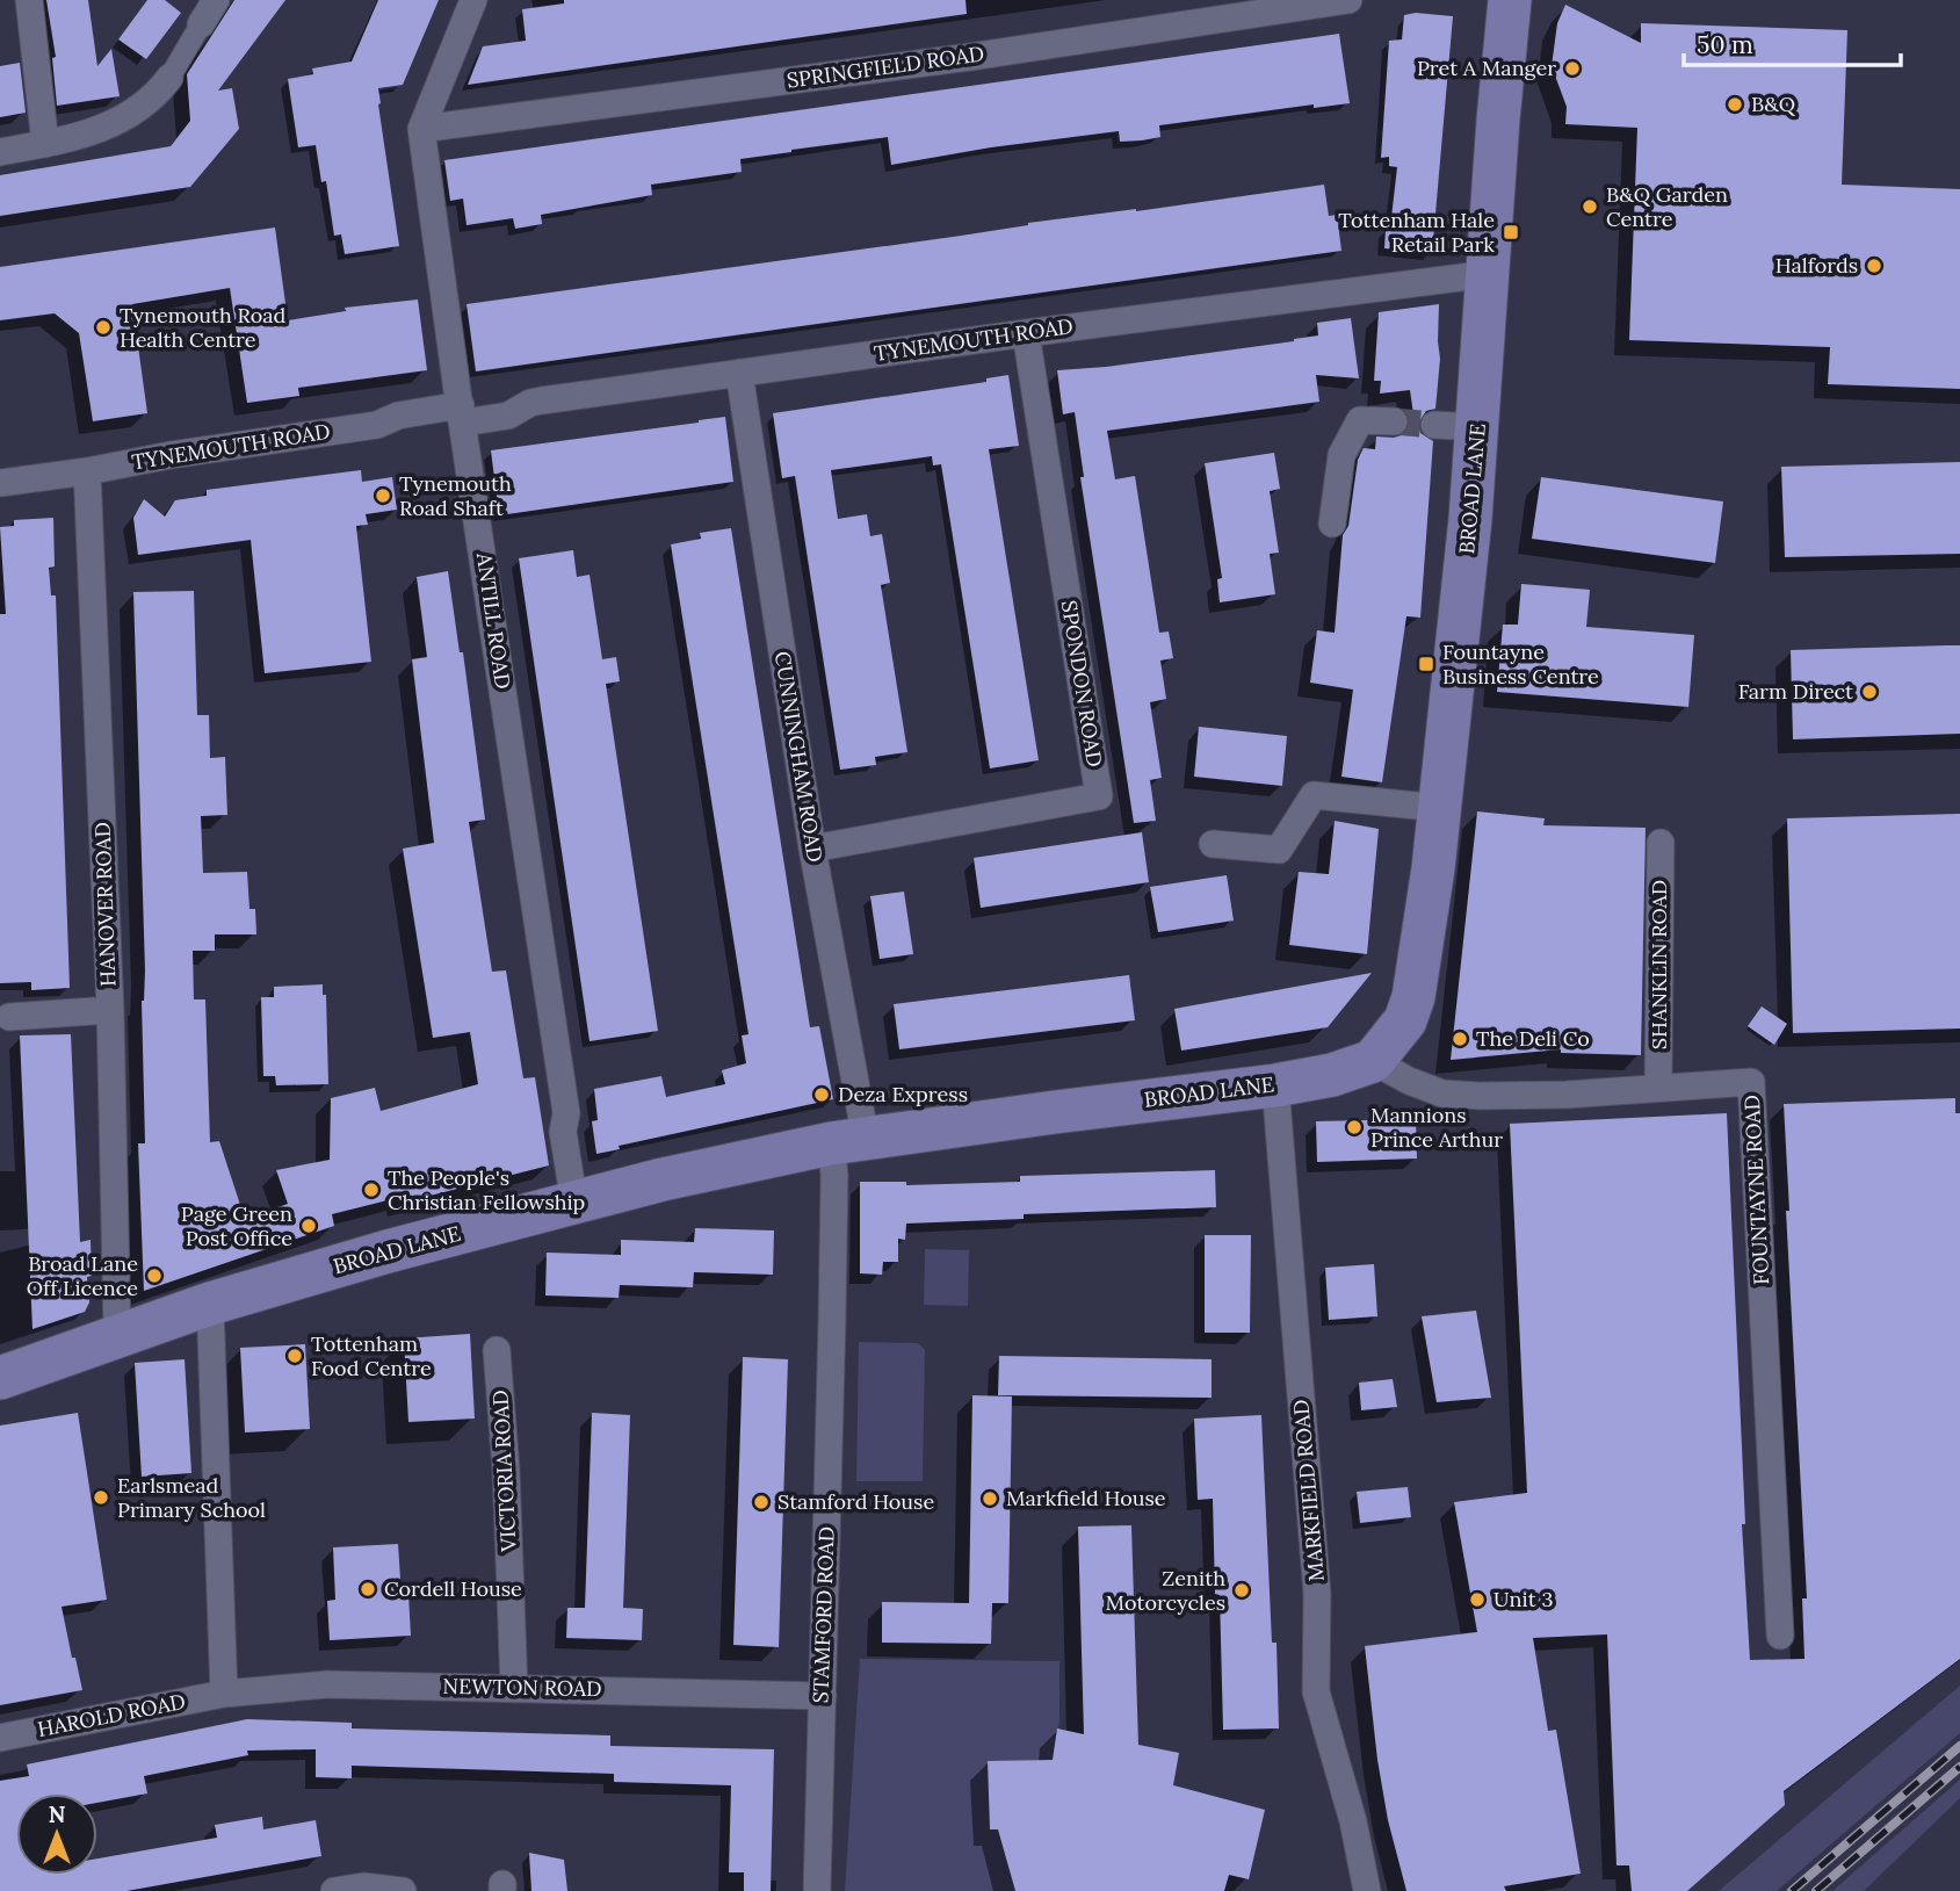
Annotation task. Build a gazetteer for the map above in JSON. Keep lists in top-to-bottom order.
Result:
{
  "streets": {
    "main road": ["BROAD LANE"],
    "street": [
      "SPRINGFIELD ROAD",
      "TYNEMOUTH ROAD",
      "ANTILL ROAD",
      "SPONDON ROAD",
      "CUNNINGHAM ROAD",
      "HANOVER ROAD",
      "SHANKLIN ROAD",
      "FOUNTAYNE ROAD",
      "VICTORIA ROAD",
      "MARKFIELD ROAD",
      "STAMFORD ROAD",
      "NEWTON ROAD",
      "HAROLD ROAD"
    ]
  },
  "crossings": [
    ["SPRINGFIELD ROAD", "ANTILL ROAD"],
    ["TYNEMOUTH ROAD", "BROAD LANE"],
    ["TYNEMOUTH ROAD", "ANTILL ROAD"],
    ["TYNEMOUTH ROAD", "SPONDON ROAD"],
    ["TYNEMOUTH ROAD", "CUNNINGHAM ROAD"],
    ["TYNEMOUTH ROAD", "HANOVER ROAD"],
    ["BROAD LANE", "ANTILL ROAD"],
    ["BROAD LANE", "CUNNINGHAM ROAD"],
    ["BROAD LANE", "HANOVER ROAD"],
    ["BROAD LANE", "FOUNTAYNE ROAD"],
    ["BROAD LANE", "MARKFIELD ROAD"],
    ["BROAD LANE", "STAMFORD ROAD"],
    ["SPONDON ROAD", "CUNNINGHAM ROAD"],
    ["CUNNINGHAM ROAD", "STAMFORD ROAD"],
    ["SHANKLIN ROAD", "FOUNTAYNE ROAD"],
    ["VICTORIA ROAD", "NEWTON ROAD"],
    ["STAMFORD ROAD", "NEWTON ROAD"],
    ["NEWTON ROAD", "HAROLD ROAD"]
  ],
  "places": {
    "other": [
      "Pret A Manger",
      "B&Q",
      "B&Q Garden Centre",
      "Halfords",
      "Tynemouth Road Health Centre",
      "Tynemouth Road Shaft",
      "Farm Direct",
      "The Deli Co",
      "Deza Express",
      "Mannions Prince Arthur",
      "The People's Christian Fellowship",
      "Page Green Post Office",
      "Broad Lane Off Licence",
      "Tottenham Food Centre",
      "Earlsmead Primary School",
      "Markfield House",
      "Stamford House",
      "Cordell House",
      "Zenith Motorcycles",
      "Unit 3"
    ],
    "transit": ["Tottenham Hale Retail Park", "Fountayne Business Centre"]
  },
  "scale_bar": "50 m",
  "north": "top"
}
